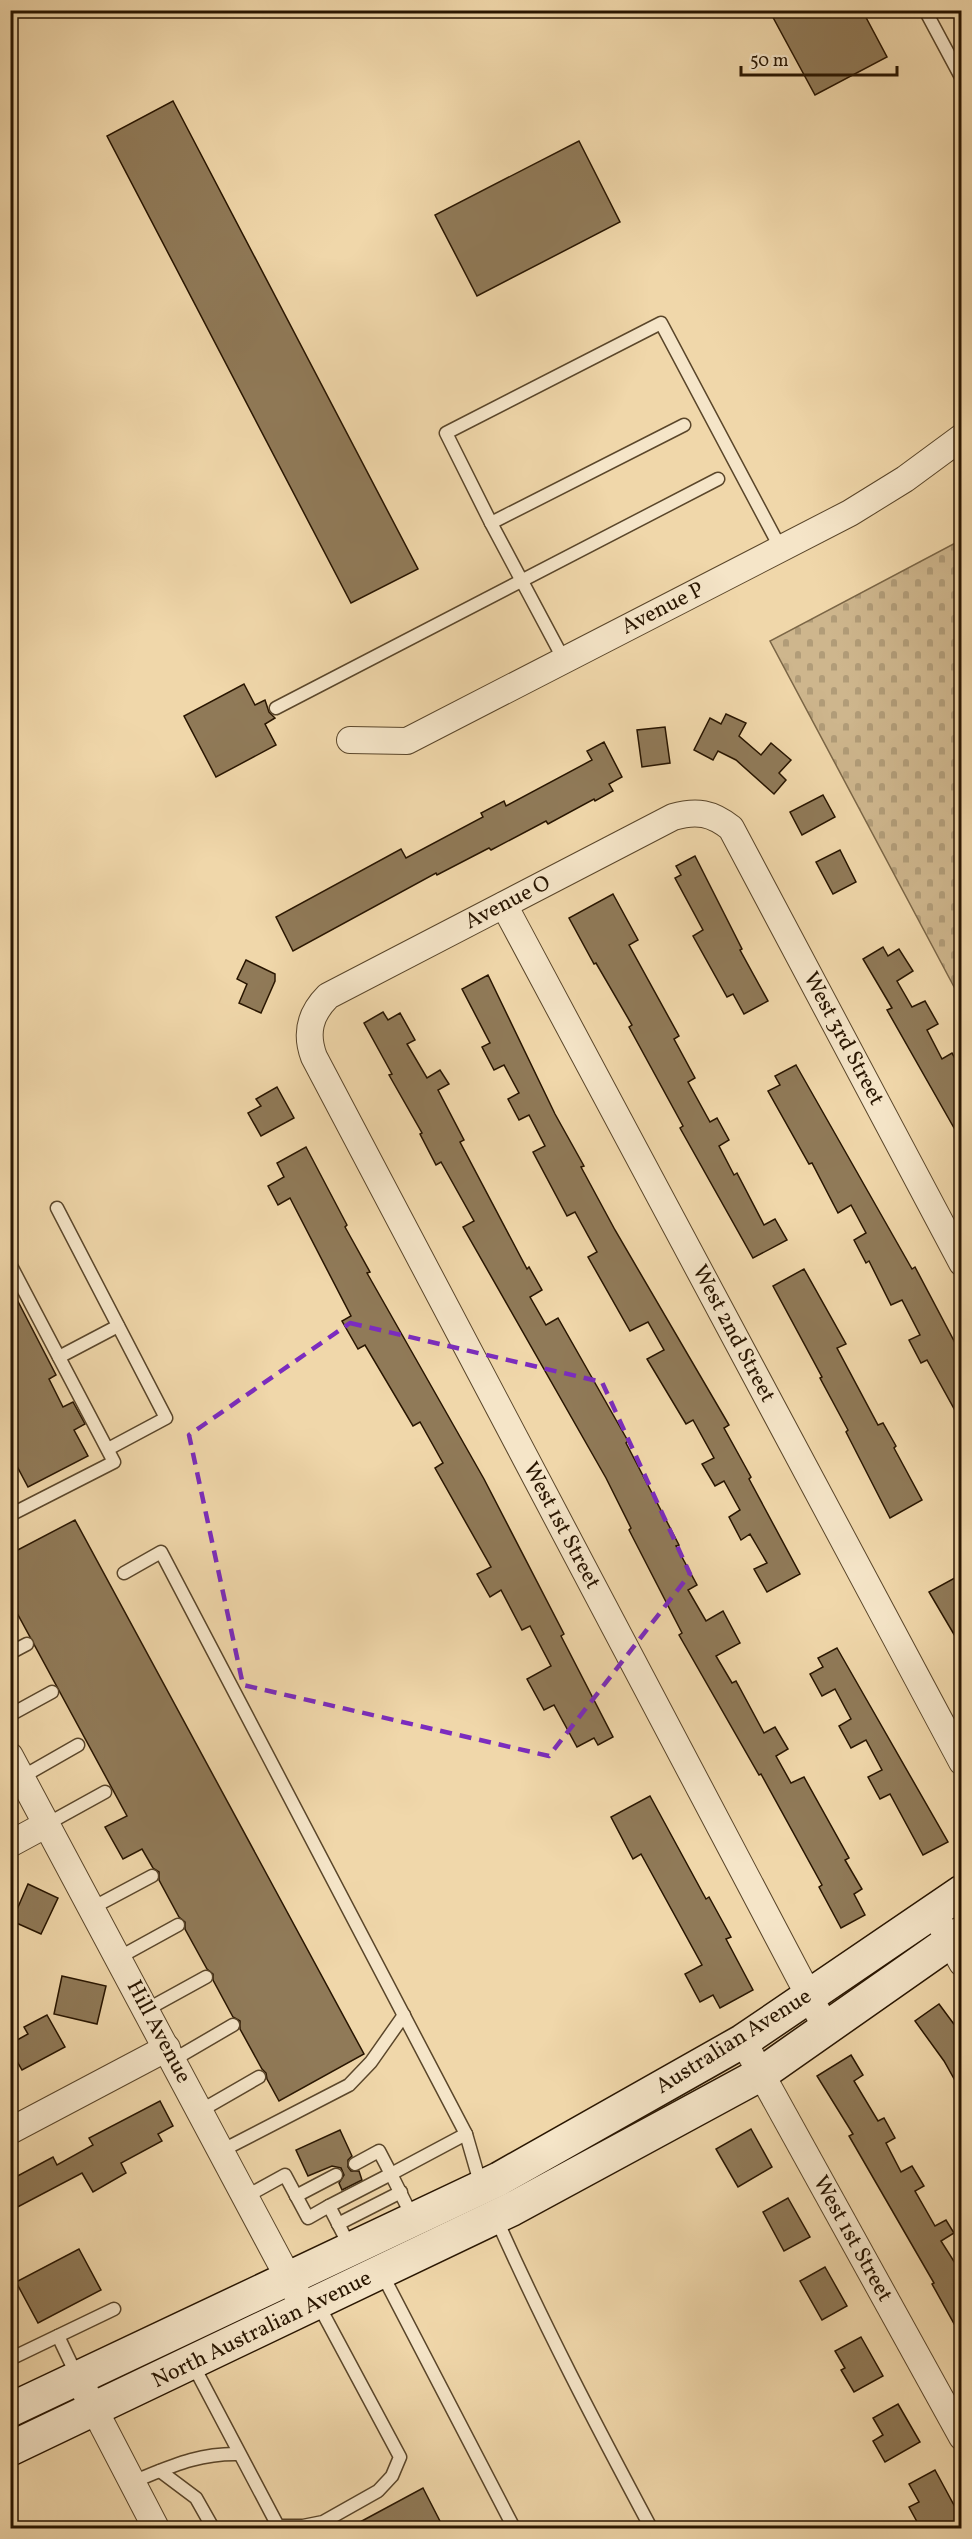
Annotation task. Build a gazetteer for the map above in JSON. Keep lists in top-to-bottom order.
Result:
{
  "streets": {
    "main road": ["Australian Avenue", "North Australian Avenue"],
    "street": [
      "Avenue P",
      "Avenue O",
      "West 3rd Street",
      "West 2nd Street",
      "West 1st Street",
      "Hill Avenue"
    ]
  },
  "crossings": [
    ["Avenue O", "West 3rd Street"],
    ["Avenue O", "West 2nd Street"],
    ["Avenue O", "West 1st Street"],
    ["West 1st Street", "Australian Avenue"],
    ["Hill Avenue", "North Australian Avenue"],
    ["Australian Avenue", "North Australian Avenue"]
  ],
  "scale_bar": "50 m"
}
